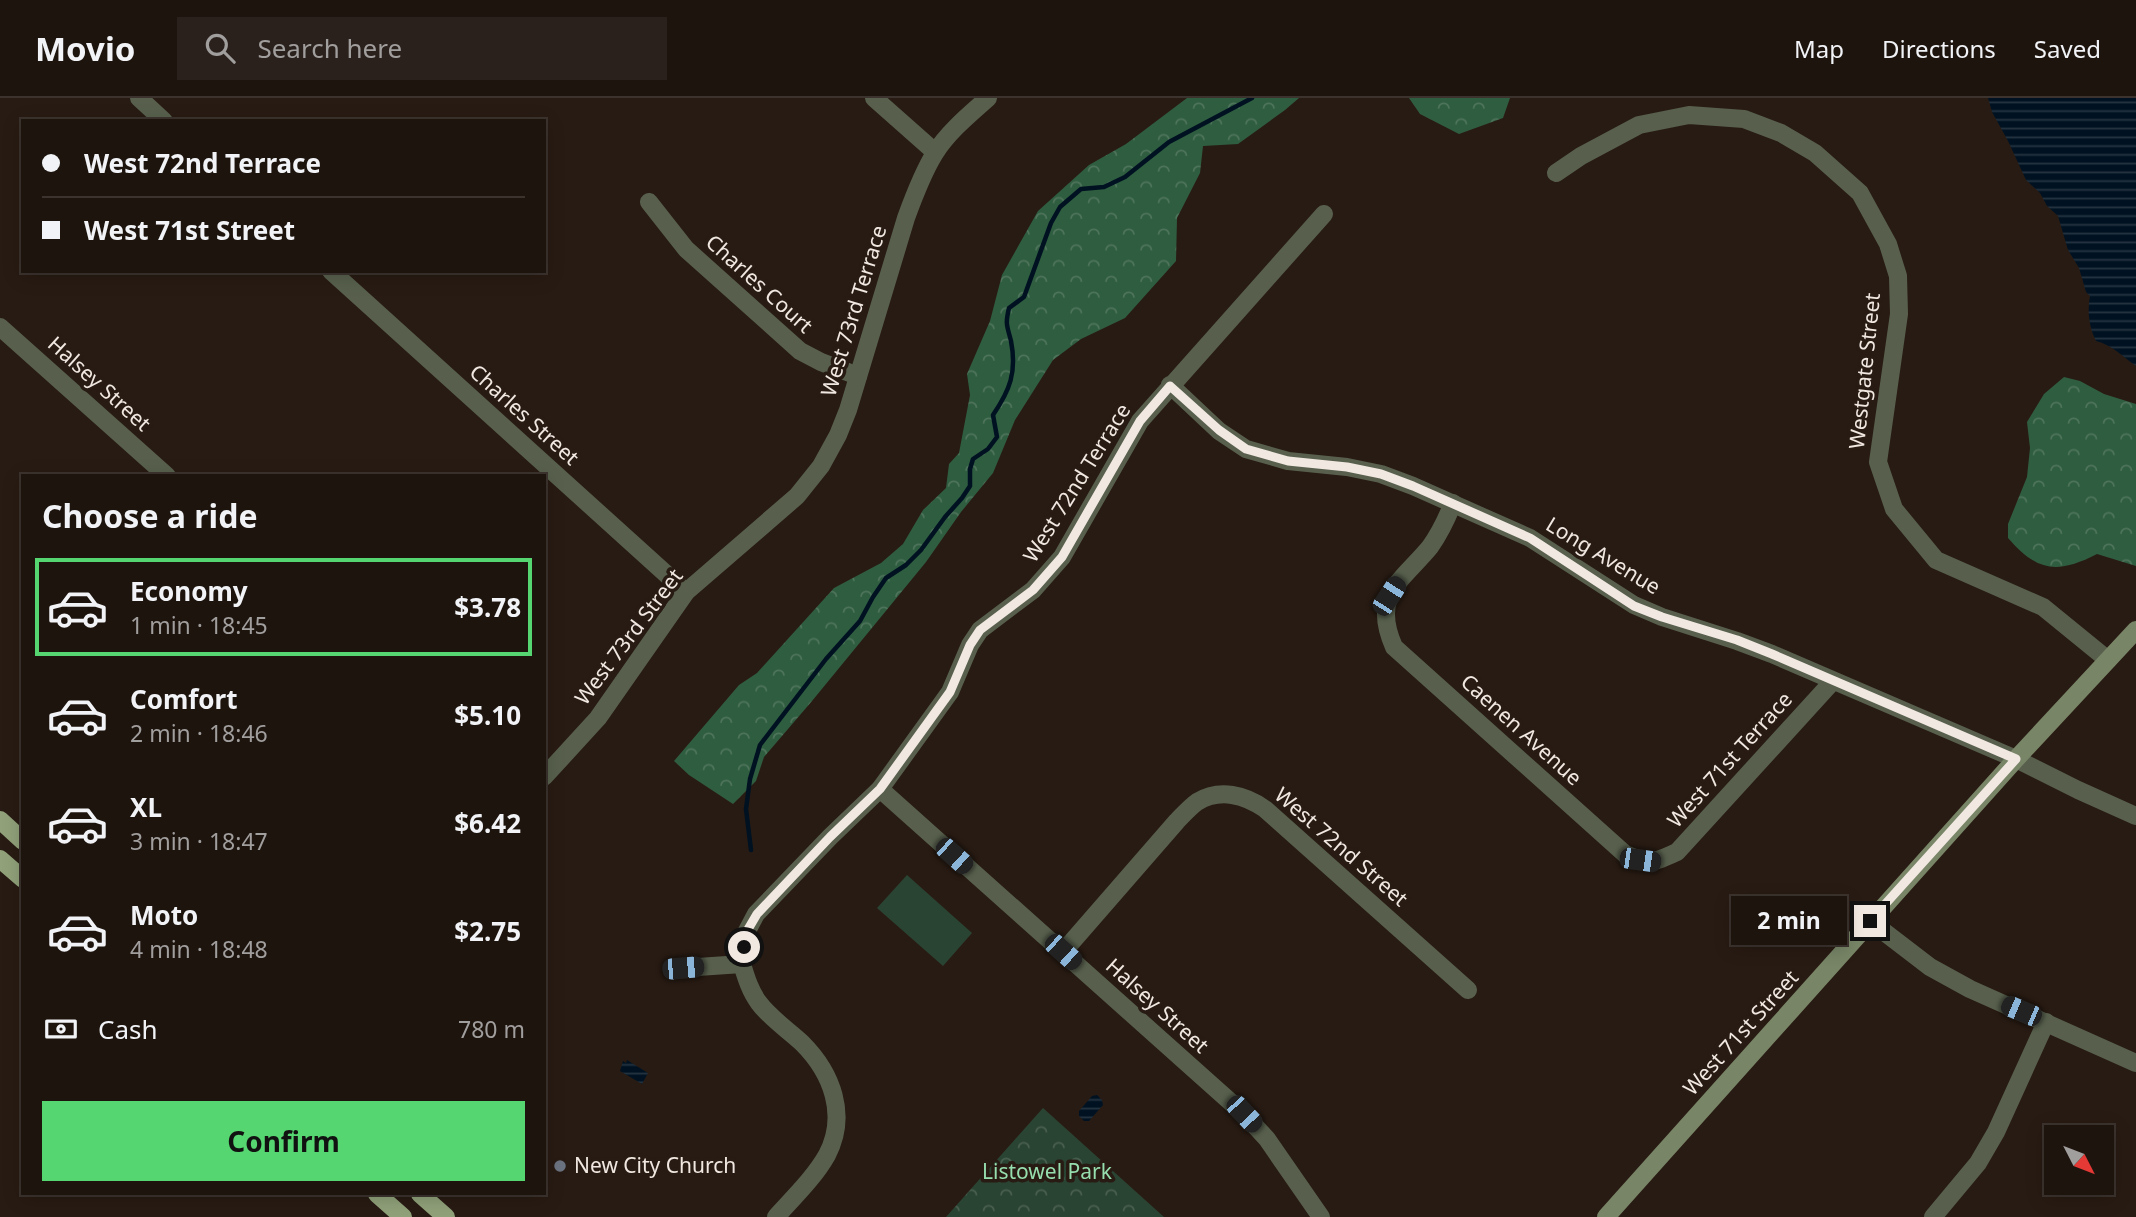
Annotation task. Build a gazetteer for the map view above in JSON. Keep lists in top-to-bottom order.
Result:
{
  "streets": {
    "street": [
      "Charles Court",
      "West 73rd Terrace",
      "Westgate Street",
      "Halsey Street",
      "Charles Street",
      "West 72nd Terrace",
      "Long Avenue",
      "West 73rd Street",
      "Caenen Avenue",
      "West 71st Terrace",
      "West 72nd Street",
      "West 71st Street"
    ]
  },
  "crossings": [
    ["Charles Court", "West 73rd Terrace"],
    ["West 73rd Terrace", "West 73rd Street"],
    ["Westgate Street", "West 71st Street"],
    ["Halsey Street", "West 72nd Terrace"],
    ["Halsey Street", "West 72nd Street"],
    ["Charles Street", "West 73rd Street"],
    ["West 72nd Terrace", "Long Avenue"],
    ["Long Avenue", "Caenen Avenue"],
    ["Long Avenue", "West 71st Terrace"],
    ["Long Avenue", "West 71st Street"],
    ["Caenen Avenue", "West 71st Terrace"]
  ],
  "parks": ["Listowel Park"],
  "places": ["New City Church"],
  "north": "bottom right",
  "page": {
    "header": "Movio",
    "search": "Search here",
    "nav": ["Map", "Directions", "Saved"],
    "banner": ["West 72nd Terrace", "West 71st Street"],
    "heading": "Choose a ride",
    "list": [
      {
        "name": "Economy",
        "note": "1 min · 18:45",
        "value": "$3.78"
      },
      {
        "name": "Comfort",
        "note": "2 min · 18:46",
        "value": "$5.10"
      },
      {
        "name": "XL",
        "note": "3 min · 18:47",
        "value": "$6.42"
      },
      {
        "name": "Moto",
        "note": "4 min · 18:48",
        "value": "$2.75"
      }
    ],
    "bubble": "2 min",
    "pay": ["Cash", "780 m"],
    "buttons": "Confirm"
  }
}
